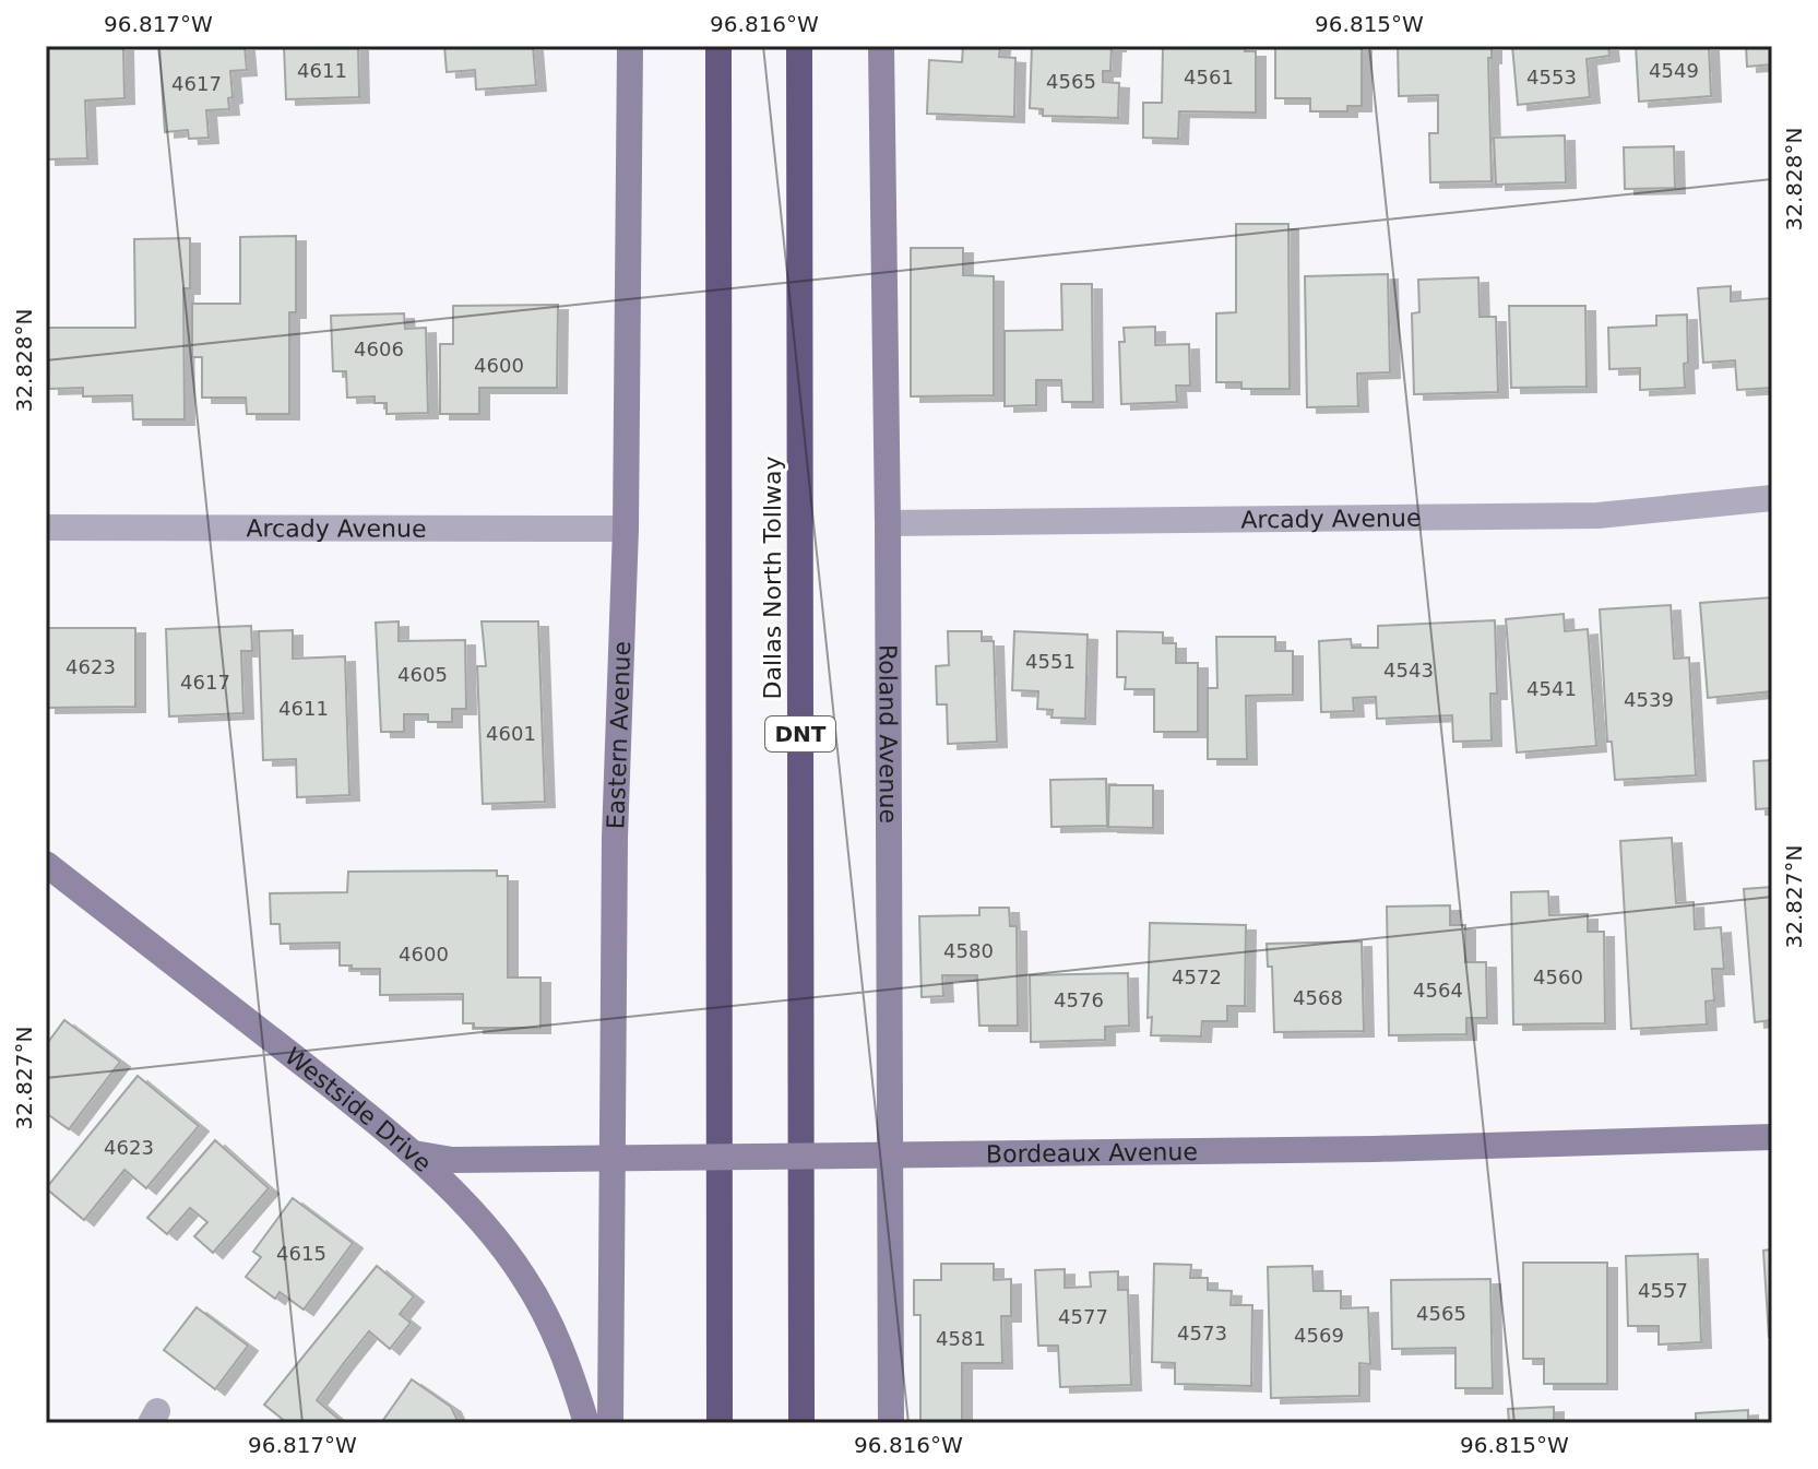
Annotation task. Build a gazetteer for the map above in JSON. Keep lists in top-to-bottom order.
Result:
{
  "streets": {
    "highway": ["Dallas North Tollway", "DNT"],
    "street": [
      "Arcady Avenue",
      "Eastern Avenue",
      "Roland Avenue",
      "Westside Drive",
      "Bordeaux Avenue"
    ]
  },
  "crossings": [
    ["Arcady Avenue", "Eastern Avenue"],
    ["Arcady Avenue", "Roland Avenue"],
    ["Eastern Avenue", "Bordeaux Avenue"],
    ["Roland Avenue", "Bordeaux Avenue"],
    ["Westside Drive", "Bordeaux Avenue"]
  ],
  "house_numbers": [
    "4611",
    "4549",
    "4561",
    "4553",
    "4565",
    "4617",
    "4606",
    "4600",
    "4551",
    "4623",
    "4543",
    "4605",
    "4617",
    "4541",
    "4539",
    "4611",
    "4601",
    "4580",
    "4600",
    "4572",
    "4560",
    "4564",
    "4568",
    "4576",
    "4623",
    "4615",
    "4557",
    "4565",
    "4577",
    "4573",
    "4569",
    "4581"
  ],
  "coordinates": [
    "96.817°W",
    "96.816°W",
    "96.815°W",
    "32.828°N",
    "32.827°N"
  ]
}
